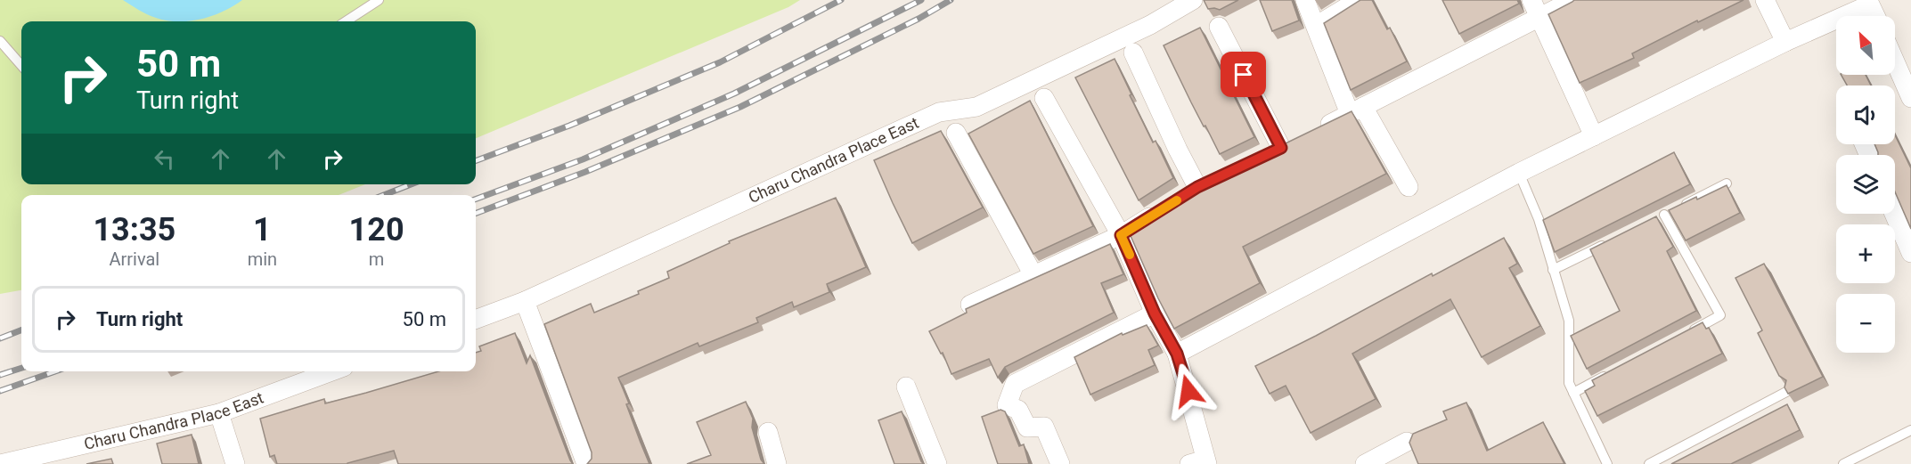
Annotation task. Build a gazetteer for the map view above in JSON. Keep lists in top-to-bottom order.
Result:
{
  "streets": {
    "street": ["Charu Chandra Place East"]
  },
  "north": "top left",
  "page": {
    "map_buttons": ["+", "−"],
    "turn": ["50 m", "Turn right"],
    "eta": [
      "13:35",
      "Arrival",
      "1",
      "min",
      "120",
      "m"
    ],
    "list": [
      {
        "name": "Turn right",
        "value": "50 m"
      }
    ]
  }
}
